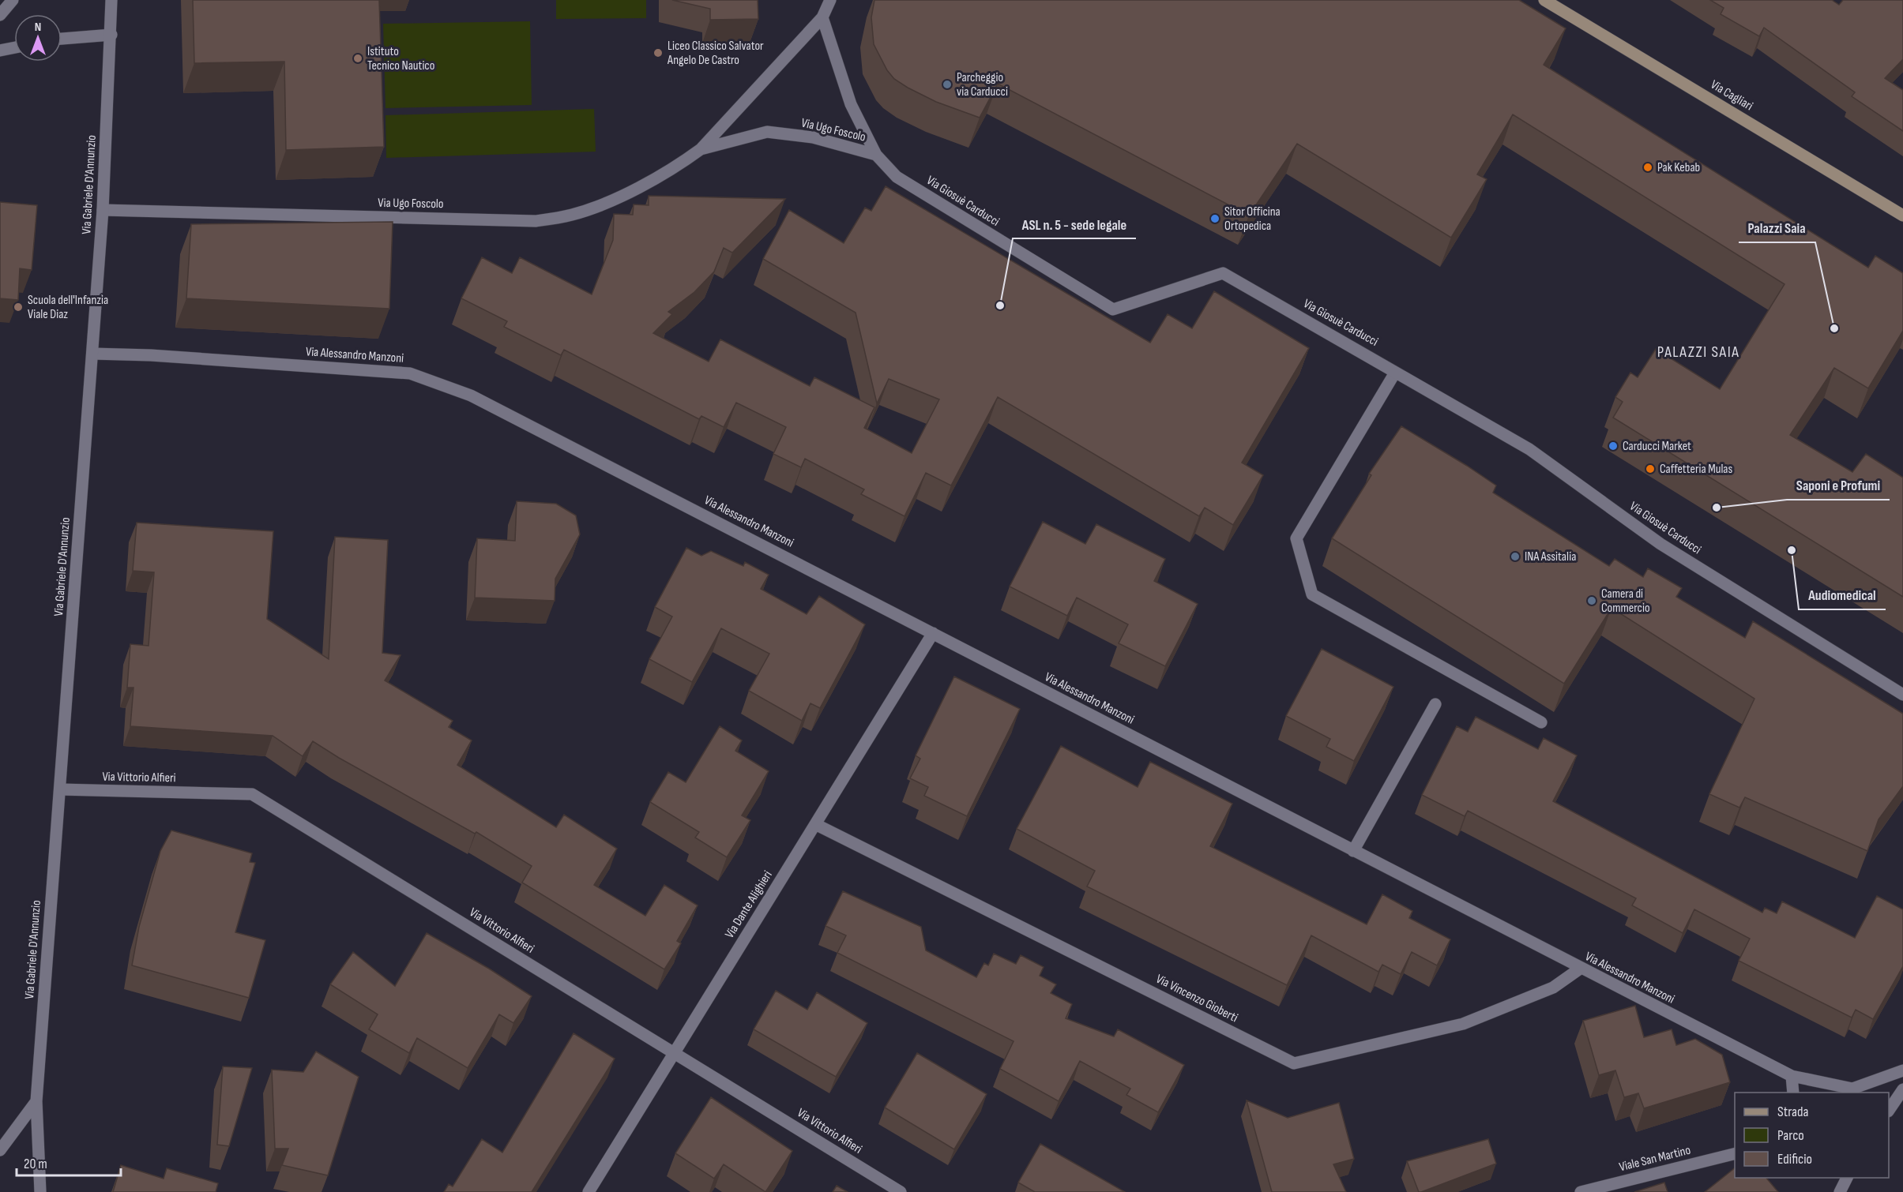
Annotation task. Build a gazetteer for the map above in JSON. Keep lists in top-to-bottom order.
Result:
{
  "streets": {
    "main road": ["Via Cagliari"],
    "street": [
      "Via Ugo Foscolo",
      "Via Gabriele D'Annunzio",
      "Via Giosuè Carducci",
      "Via Alessandro Manzoni",
      "Via Vittorio Alfieri",
      "Via Dante Alighieri",
      "Via Vincenzo Gioberti",
      "Viale San Martino"
    ]
  },
  "crossings": [
    ["Via Ugo Foscolo", "Via Gabriele D'Annunzio"],
    ["Via Ugo Foscolo", "Via Giosuè Carducci"],
    ["Via Gabriele D'Annunzio", "Via Alessandro Manzoni"],
    ["Via Gabriele D'Annunzio", "Via Vittorio Alfieri"],
    ["Via Alessandro Manzoni", "Via Dante Alighieri"],
    ["Via Alessandro Manzoni", "Via Vincenzo Gioberti"],
    ["Via Vittorio Alfieri", "Via Dante Alighieri"],
    ["Via Dante Alighieri", "Via Vincenzo Gioberti"]
  ],
  "districts": ["PALAZZI SAIA"],
  "places": [
    "Liceo Classico Salvator Angelo De Castro",
    "Istituto Tecnico Nautico",
    "Parcheggio via Carducci",
    "Pak Kebab",
    "Sitor Officina Ortopedica",
    "ASL n. 5 - sede legale",
    "Scuola dell'Infanzia Viale Diaz",
    "Palazzi Saia",
    "Carducci Market",
    "Caffetteria Mulas",
    "Saponi e Profumi",
    "Audiomedical",
    "INA Assitalia",
    "Camera di Commercio"
  ],
  "legend": ["Strada", "Parco", "Edificio"],
  "scale_bar": "20 m",
  "north": "top"
}
